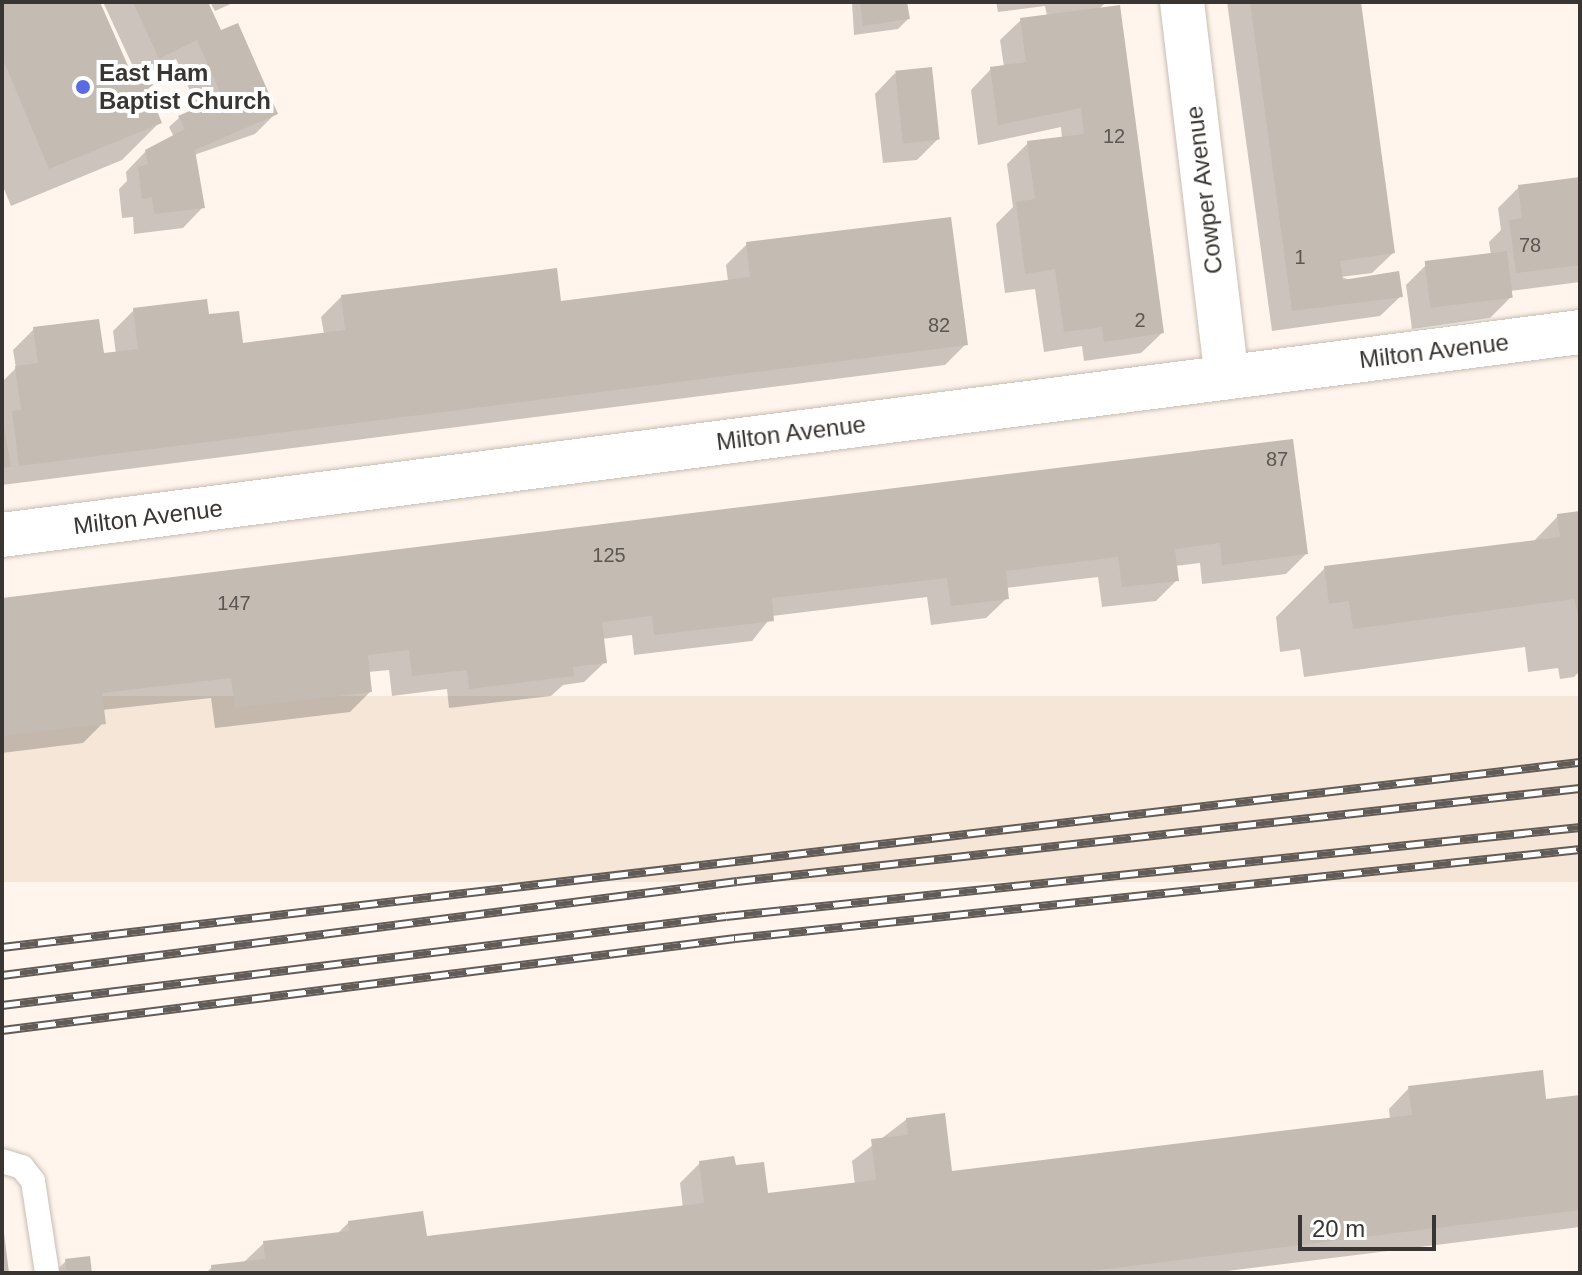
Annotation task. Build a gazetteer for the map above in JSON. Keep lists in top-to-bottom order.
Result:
{
  "streets": {
    "street": ["Cowper Avenue", "Milton Avenue"]
  },
  "crossings": [
    ["Cowper Avenue", "Milton Avenue"]
  ],
  "places": ["East Ham Baptist Church"],
  "house_numbers": [
    "12",
    "78",
    "1",
    "2",
    "82",
    "87",
    "125",
    "147"
  ],
  "scale_bar": "20 m"
}
